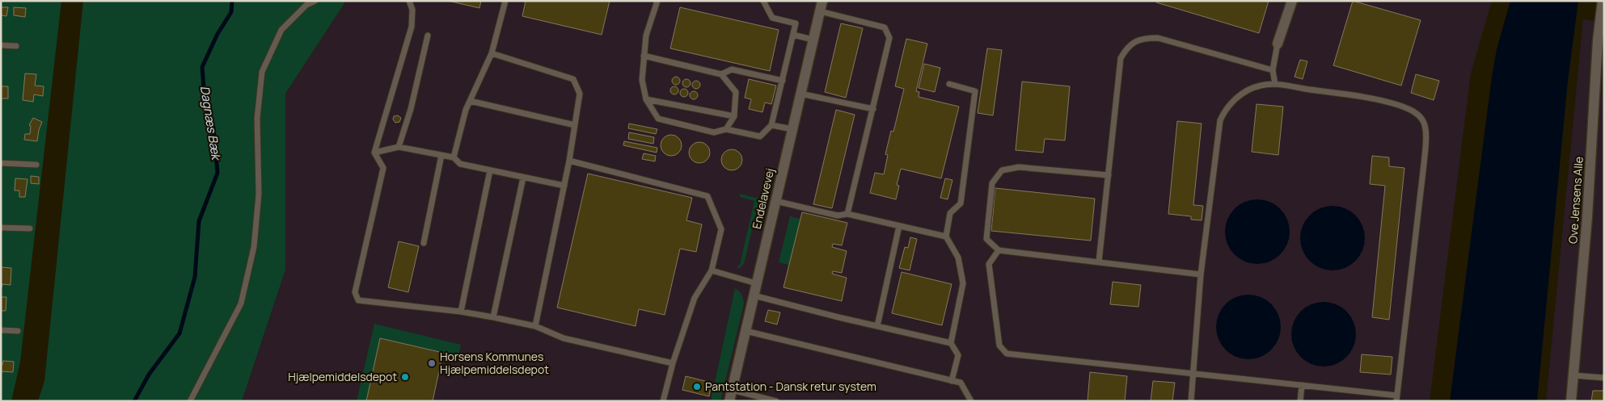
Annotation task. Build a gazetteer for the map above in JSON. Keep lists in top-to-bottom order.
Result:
{
  "streets": {
    "street": ["Endelavevej", "Ove Jensens Alle"]
  },
  "water": ["Dagnæs Bæk"],
  "places": ["Horsens Kommunes Hjælpemiddelsdepot", "Hjælpemiddelsdepot", "Pantstation - Dansk retur system"]
}
